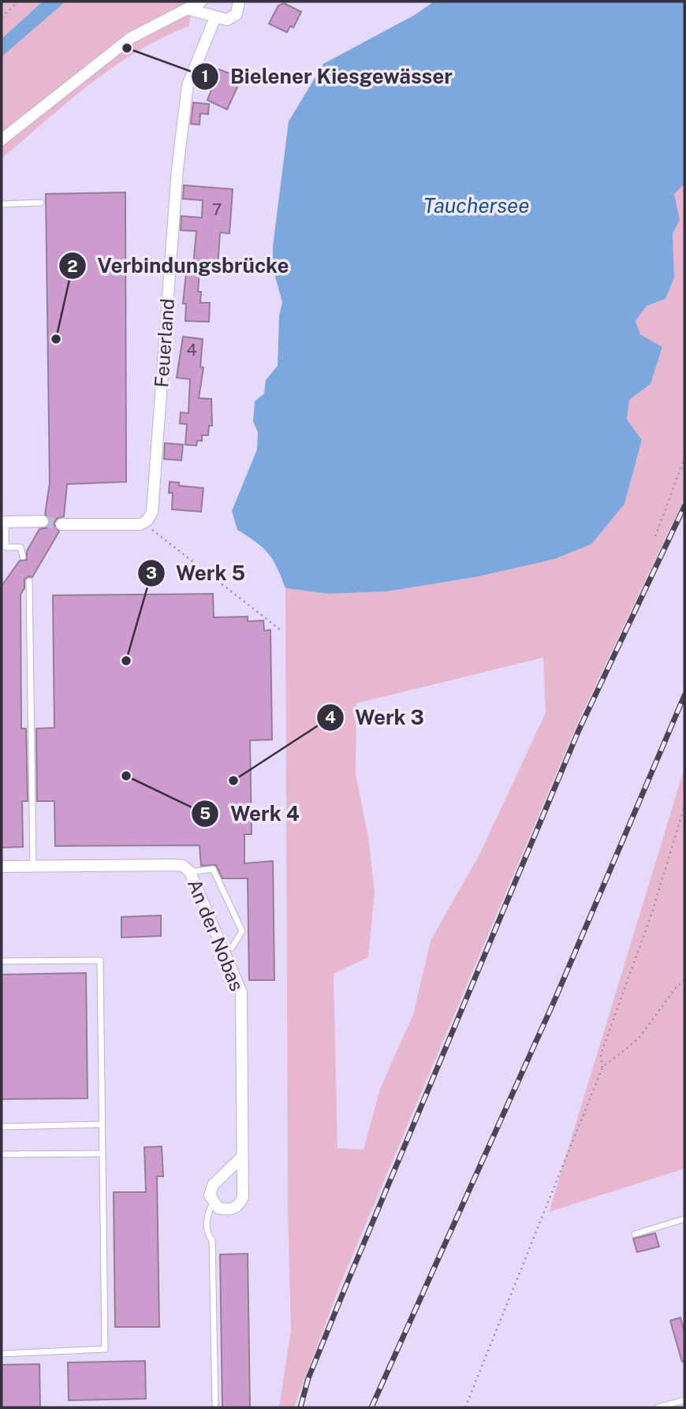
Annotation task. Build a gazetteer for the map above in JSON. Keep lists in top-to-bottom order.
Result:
{
  "streets": {
    "street": ["Feuerland", "An der Nobas"]
  },
  "water": ["Tauchersee"],
  "places": [
    "Bielener Kiesgewässer",
    "Verbindungsbrücke",
    "Werk 5",
    "Werk 4",
    "Werk 3"
  ],
  "house_numbers": ["7", "4"]
}
